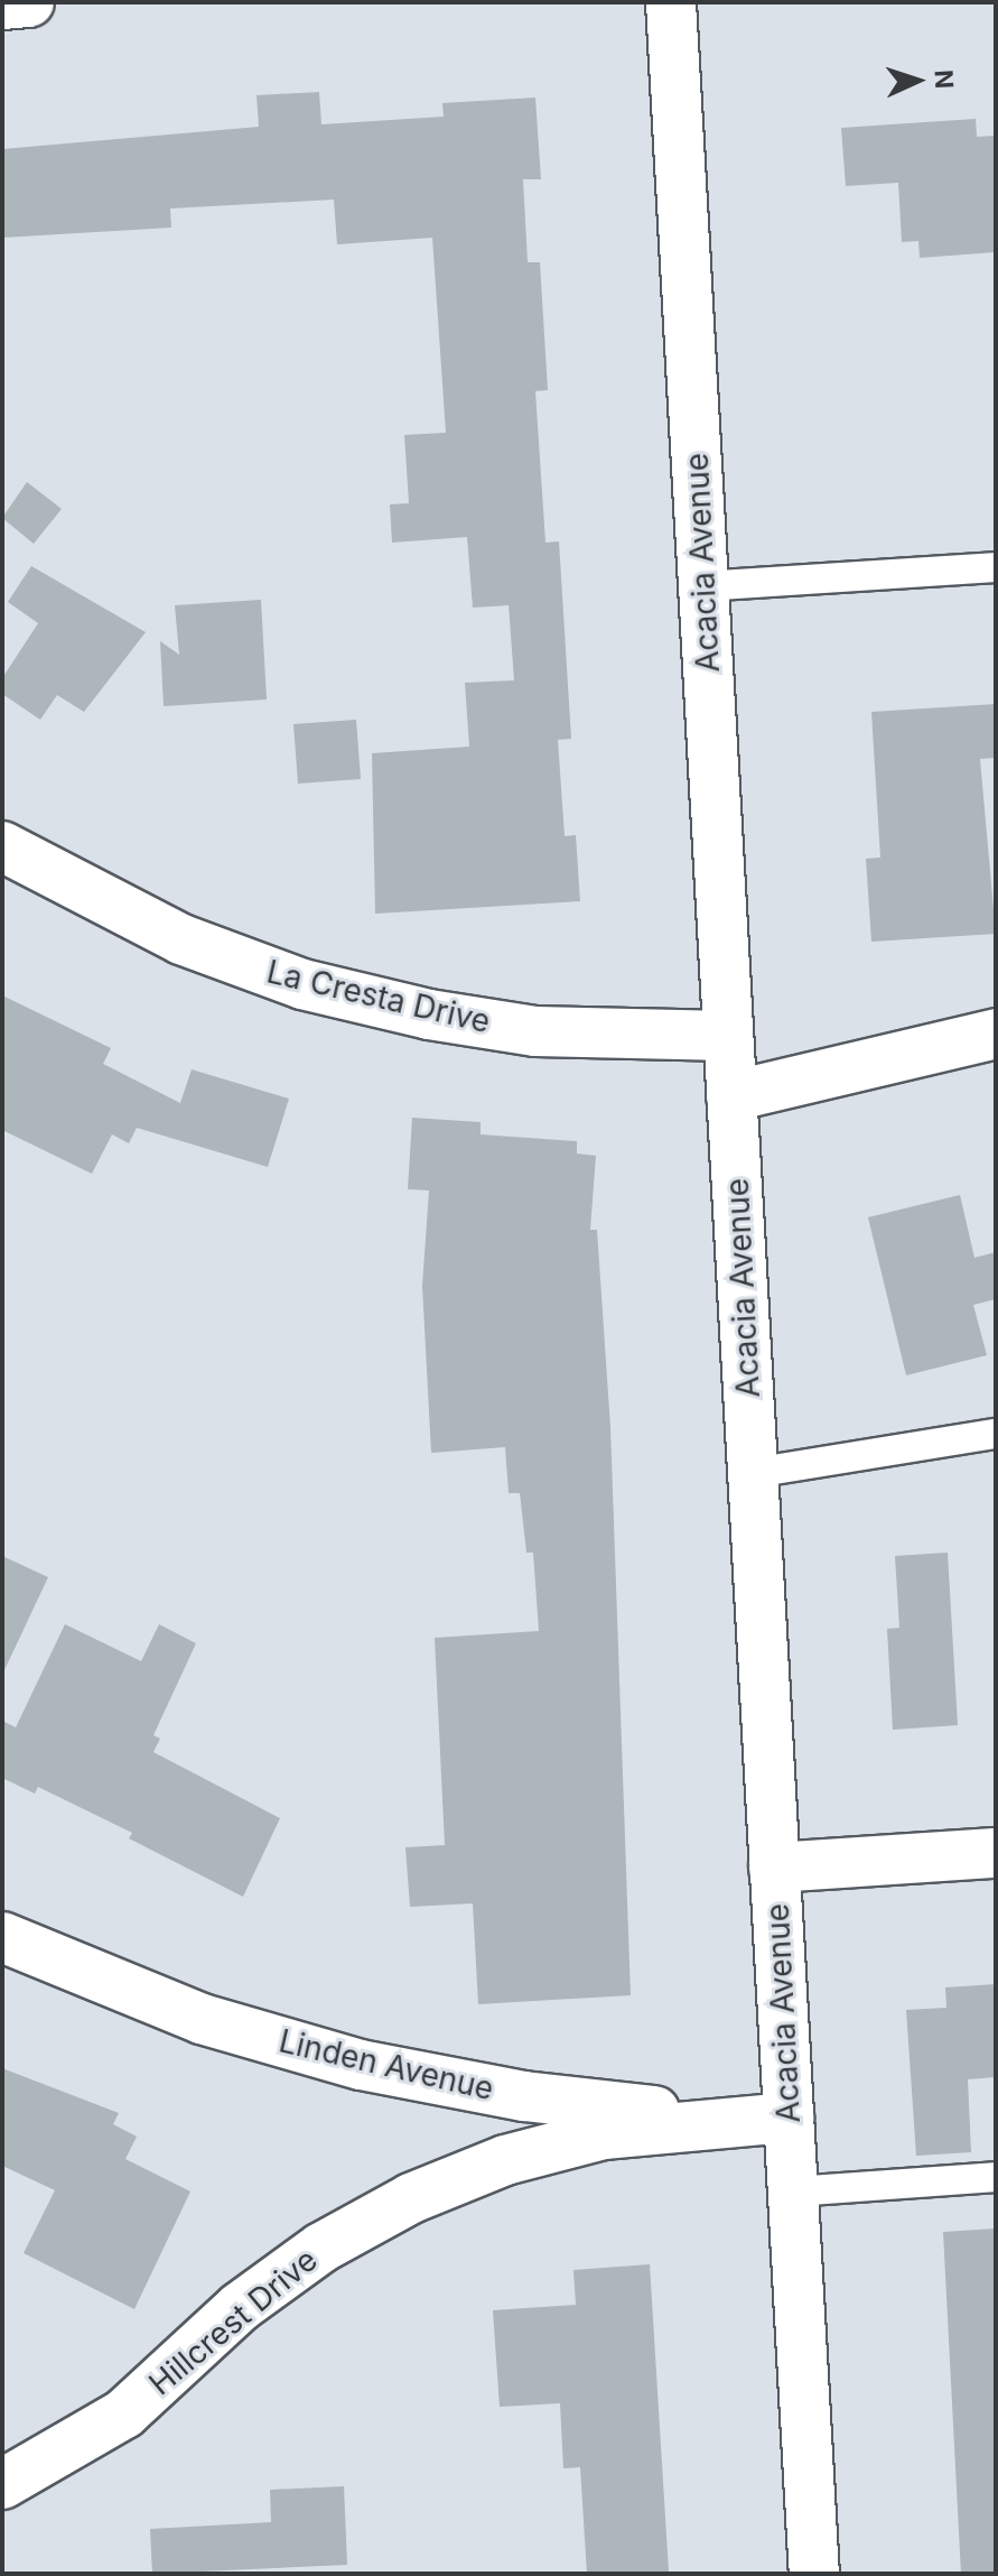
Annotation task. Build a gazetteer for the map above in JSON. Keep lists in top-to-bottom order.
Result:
{
  "streets": {
    "street": [
      "Acacia Avenue",
      "La Cresta Drive",
      "Linden Avenue",
      "Hillcrest Drive"
    ]
  },
  "crossings": [
    ["Acacia Avenue", "La Cresta Drive"],
    ["Acacia Avenue", "Linden Avenue"],
    ["Acacia Avenue", "Hillcrest Drive"],
    ["Linden Avenue", "Hillcrest Drive"]
  ],
  "north": "right"
}
